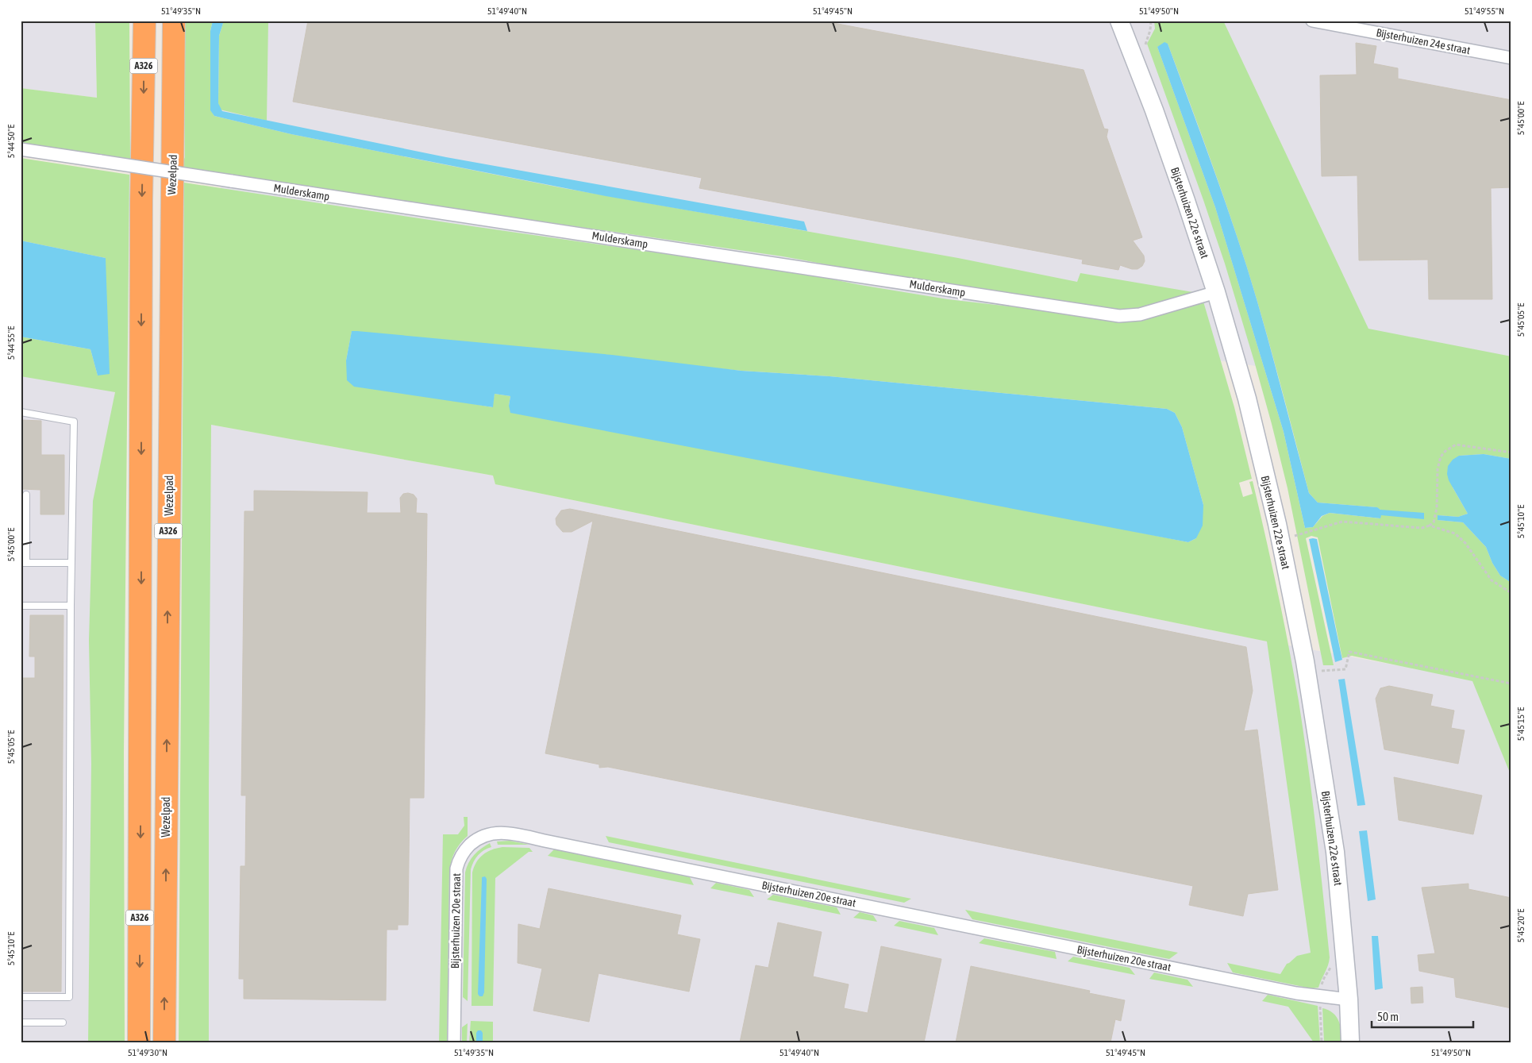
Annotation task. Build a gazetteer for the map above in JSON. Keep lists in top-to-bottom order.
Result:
{
  "streets": {
    "highway": ["A326", "Wezelpad"],
    "main road": ["Bijsterhuizen 22e straat"],
    "street": ["Bijsterhuizen 24e straat", "Mulderskamp", "Bijsterhuizen 20e straat"]
  },
  "crossings": [
    ["Mulderskamp", "Bijsterhuizen 22e straat"],
    ["Bijsterhuizen 22e straat", "Bijsterhuizen 20e straat"]
  ],
  "scale_bar": "50 m",
  "coordinates": [
    "51°49'35\"N",
    "51°49'40\"N",
    "51°49'45\"N",
    "51°49'50\"N",
    "51°49'55\"N",
    "5°45'00\"E",
    "5°44'50\"E",
    "5°45'05\"E",
    "5°44'55\"E",
    "5°45'10\"E",
    "5°45'15\"E",
    "5°45'20\"E",
    "51°49'30\"N"
  ]
}
